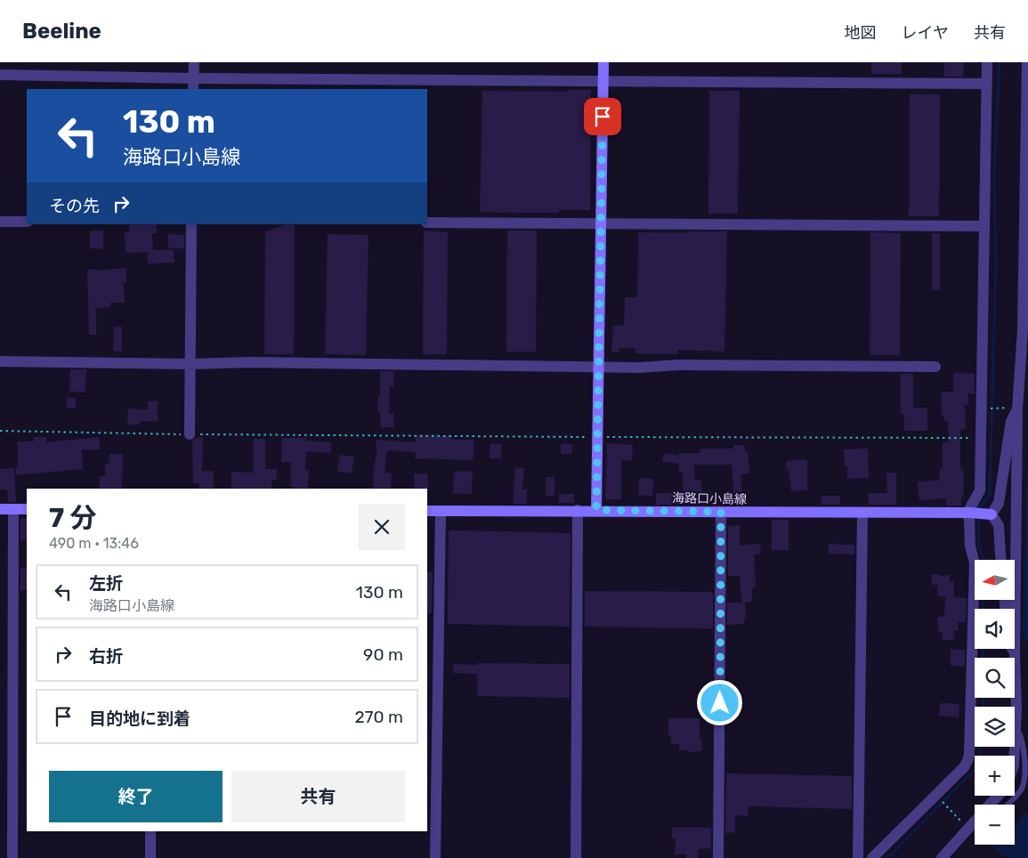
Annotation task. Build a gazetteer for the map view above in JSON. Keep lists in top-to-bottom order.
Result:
{
  "streets": {
    "main road": ["海路口小島線"]
  },
  "north": "left",
  "page": {
    "header": "Beeline",
    "nav": ["地図", "レイヤ", "共有"],
    "turn": ["130 m", "海路口小島線"],
    "then": "その先",
    "heading": ["7 分", "490 m · 13:46"],
    "map_buttons": ["+", "−"],
    "list": [
      {
        "name": "左折",
        "note": "海路口小島線",
        "value": "130 m"
      },
      {
        "name": "右折",
        "value": "90 m"
      },
      {
        "name": "目的地に到着",
        "value": "270 m"
      }
    ],
    "buttons": ["終了", "共有"]
  }
}
